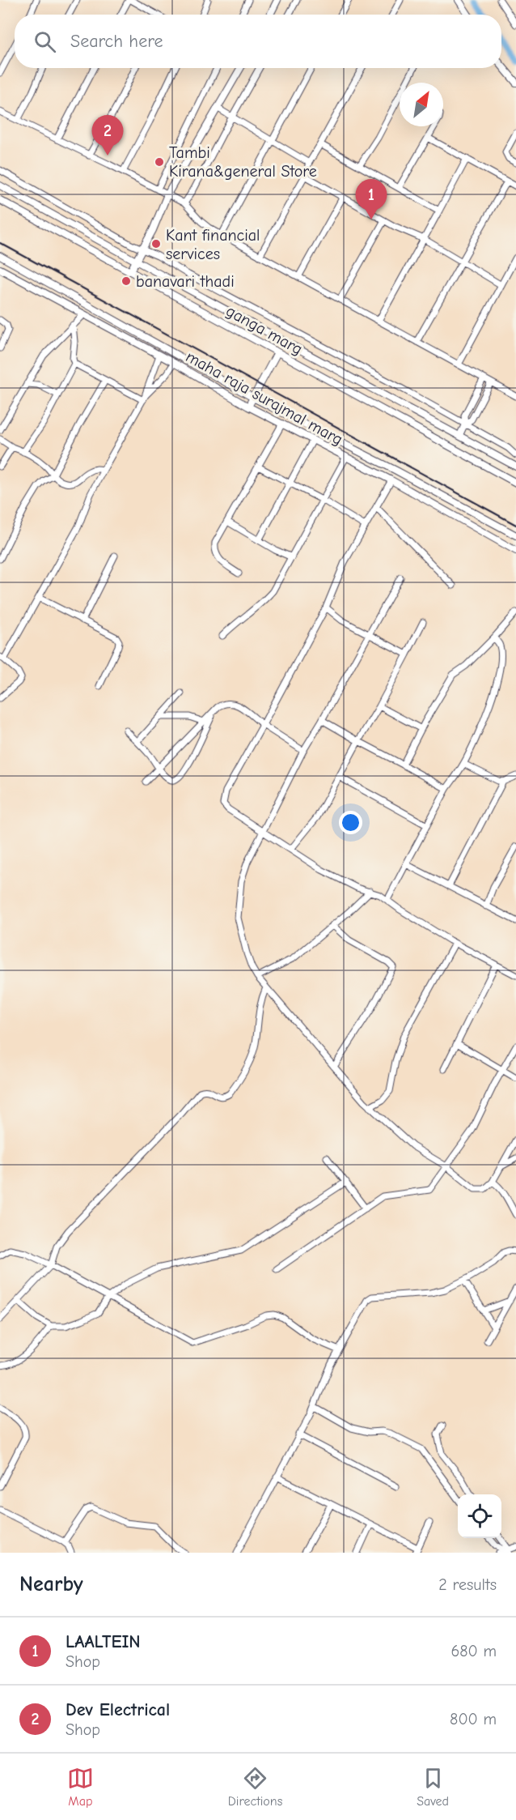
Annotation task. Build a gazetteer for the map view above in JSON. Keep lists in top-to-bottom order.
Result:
{
  "streets": {
    "street": ["ganga marg", "maha raja surajmal marg"]
  },
  "places": ["Tambi Kirana&general Store", "Kant financial services", "banavari thadi"],
  "north": "top right",
  "page": {
    "search": "Search here",
    "pins": ["2", "1"],
    "heading": ["Nearby", "2 results"],
    "list": [
      {
        "mark": "1",
        "name": "LAALTEIN",
        "note": "Shop",
        "value": "680 m"
      },
      {
        "mark": "2",
        "name": "Dev Electrical",
        "note": "Shop",
        "value": "800 m"
      }
    ],
    "nav": ["Map", "Directions", "Saved"]
  }
}
